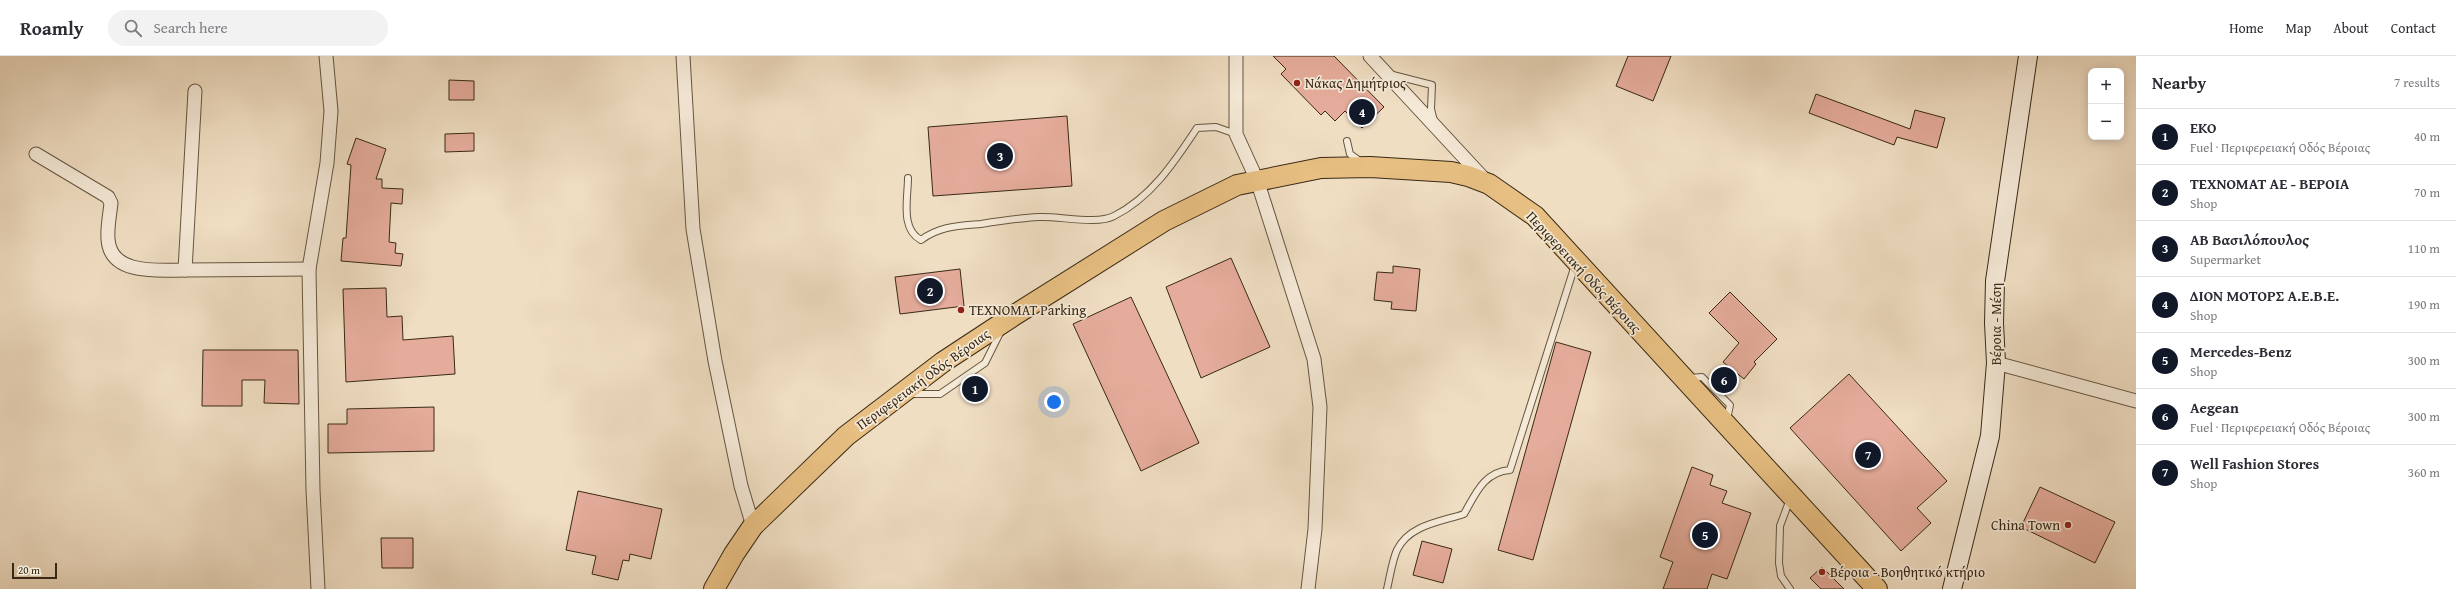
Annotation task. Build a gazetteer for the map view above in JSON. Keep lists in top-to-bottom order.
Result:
{
  "streets": {
    "main road": ["Περιφερειακή Οδός Βέροιας"],
    "street": ["Βέροια - Μέση"]
  },
  "places": [
    "Νάκας Δημήτριος",
    "ΤΕΧΝΟΜΑΤ Parking",
    "China Town",
    "Βέροια - Βοηθητικό κτήριο"
  ],
  "scale_bar": "20 m",
  "page": {
    "header": "Roamly",
    "search": "Search here",
    "nav": [
      "Home",
      "Map",
      "About",
      "Contact"
    ],
    "heading": ["Nearby", "7 results"],
    "map_buttons": ["+", "−"],
    "pins": [
      "4",
      "3",
      "2",
      "6",
      "1",
      "7",
      "5"
    ],
    "list": [
      {
        "mark": "1",
        "name": "EKO",
        "note": "Fuel · Περιφερειακή Οδός Βέροιας",
        "value": "40 m"
      },
      {
        "mark": "2",
        "name": "ΤΕΧΝΟΜΑΤ ΑΕ - ΒΕΡΟΙΑ",
        "note": "Shop",
        "value": "70 m"
      },
      {
        "mark": "3",
        "name": "ΑΒ Βασιλόπουλος",
        "note": "Supermarket",
        "value": "110 m"
      },
      {
        "mark": "4",
        "name": "ΔΙΟΝ ΜΟΤΟΡΣ Α.Ε.Β.Ε.",
        "note": "Shop",
        "value": "190 m"
      },
      {
        "mark": "5",
        "name": "Mercedes-Benz",
        "note": "Shop",
        "value": "300 m"
      },
      {
        "mark": "6",
        "name": "Aegean",
        "note": "Fuel · Περιφερειακή Οδός Βέροιας",
        "value": "300 m"
      },
      {
        "mark": "7",
        "name": "Well Fashion Stores",
        "note": "Shop",
        "value": "360 m"
      }
    ],
    "scale": "20 m"
  }
}
